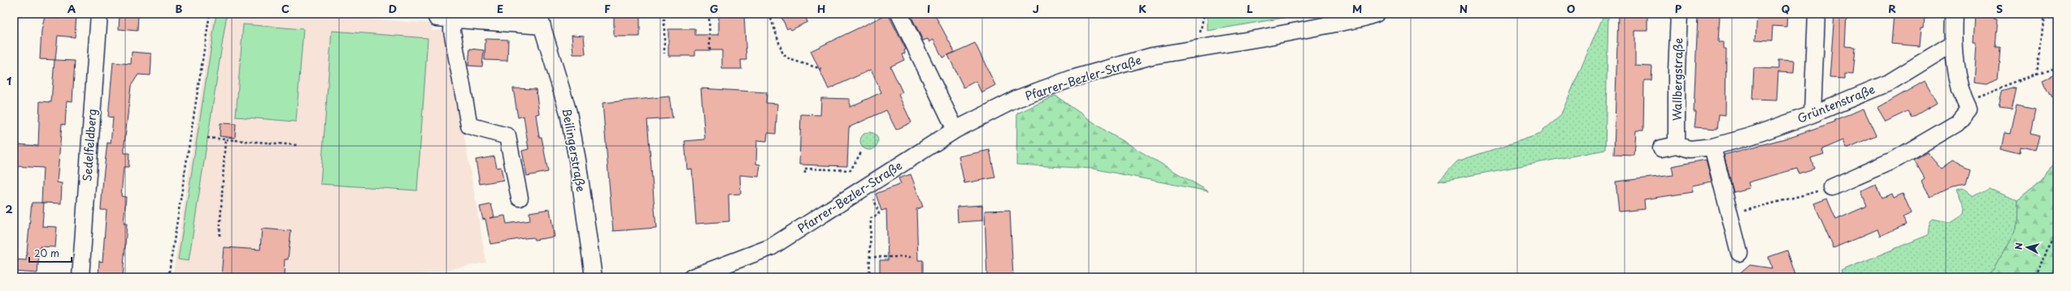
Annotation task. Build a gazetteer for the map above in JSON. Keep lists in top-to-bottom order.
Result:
{
  "streets": {
    "street": [
      "Pfarrer-Bezler-Straße",
      "Wallbergstraße",
      "Grüntenstraße",
      "Sedelfeldberg",
      "Beilingerstraße"
    ]
  },
  "crossings": [
    ["Wallbergstraße", "Grüntenstraße"]
  ],
  "scale_bar": "20 m",
  "north": "left",
  "grid": {
    "columns": [
      "A",
      "B",
      "C",
      "D",
      "E",
      "F",
      "G",
      "H",
      "I",
      "J",
      "K",
      "L",
      "M",
      "N",
      "O",
      "P",
      "Q",
      "R",
      "S"
    ],
    "rows": ["1", "2"]
  }
}
